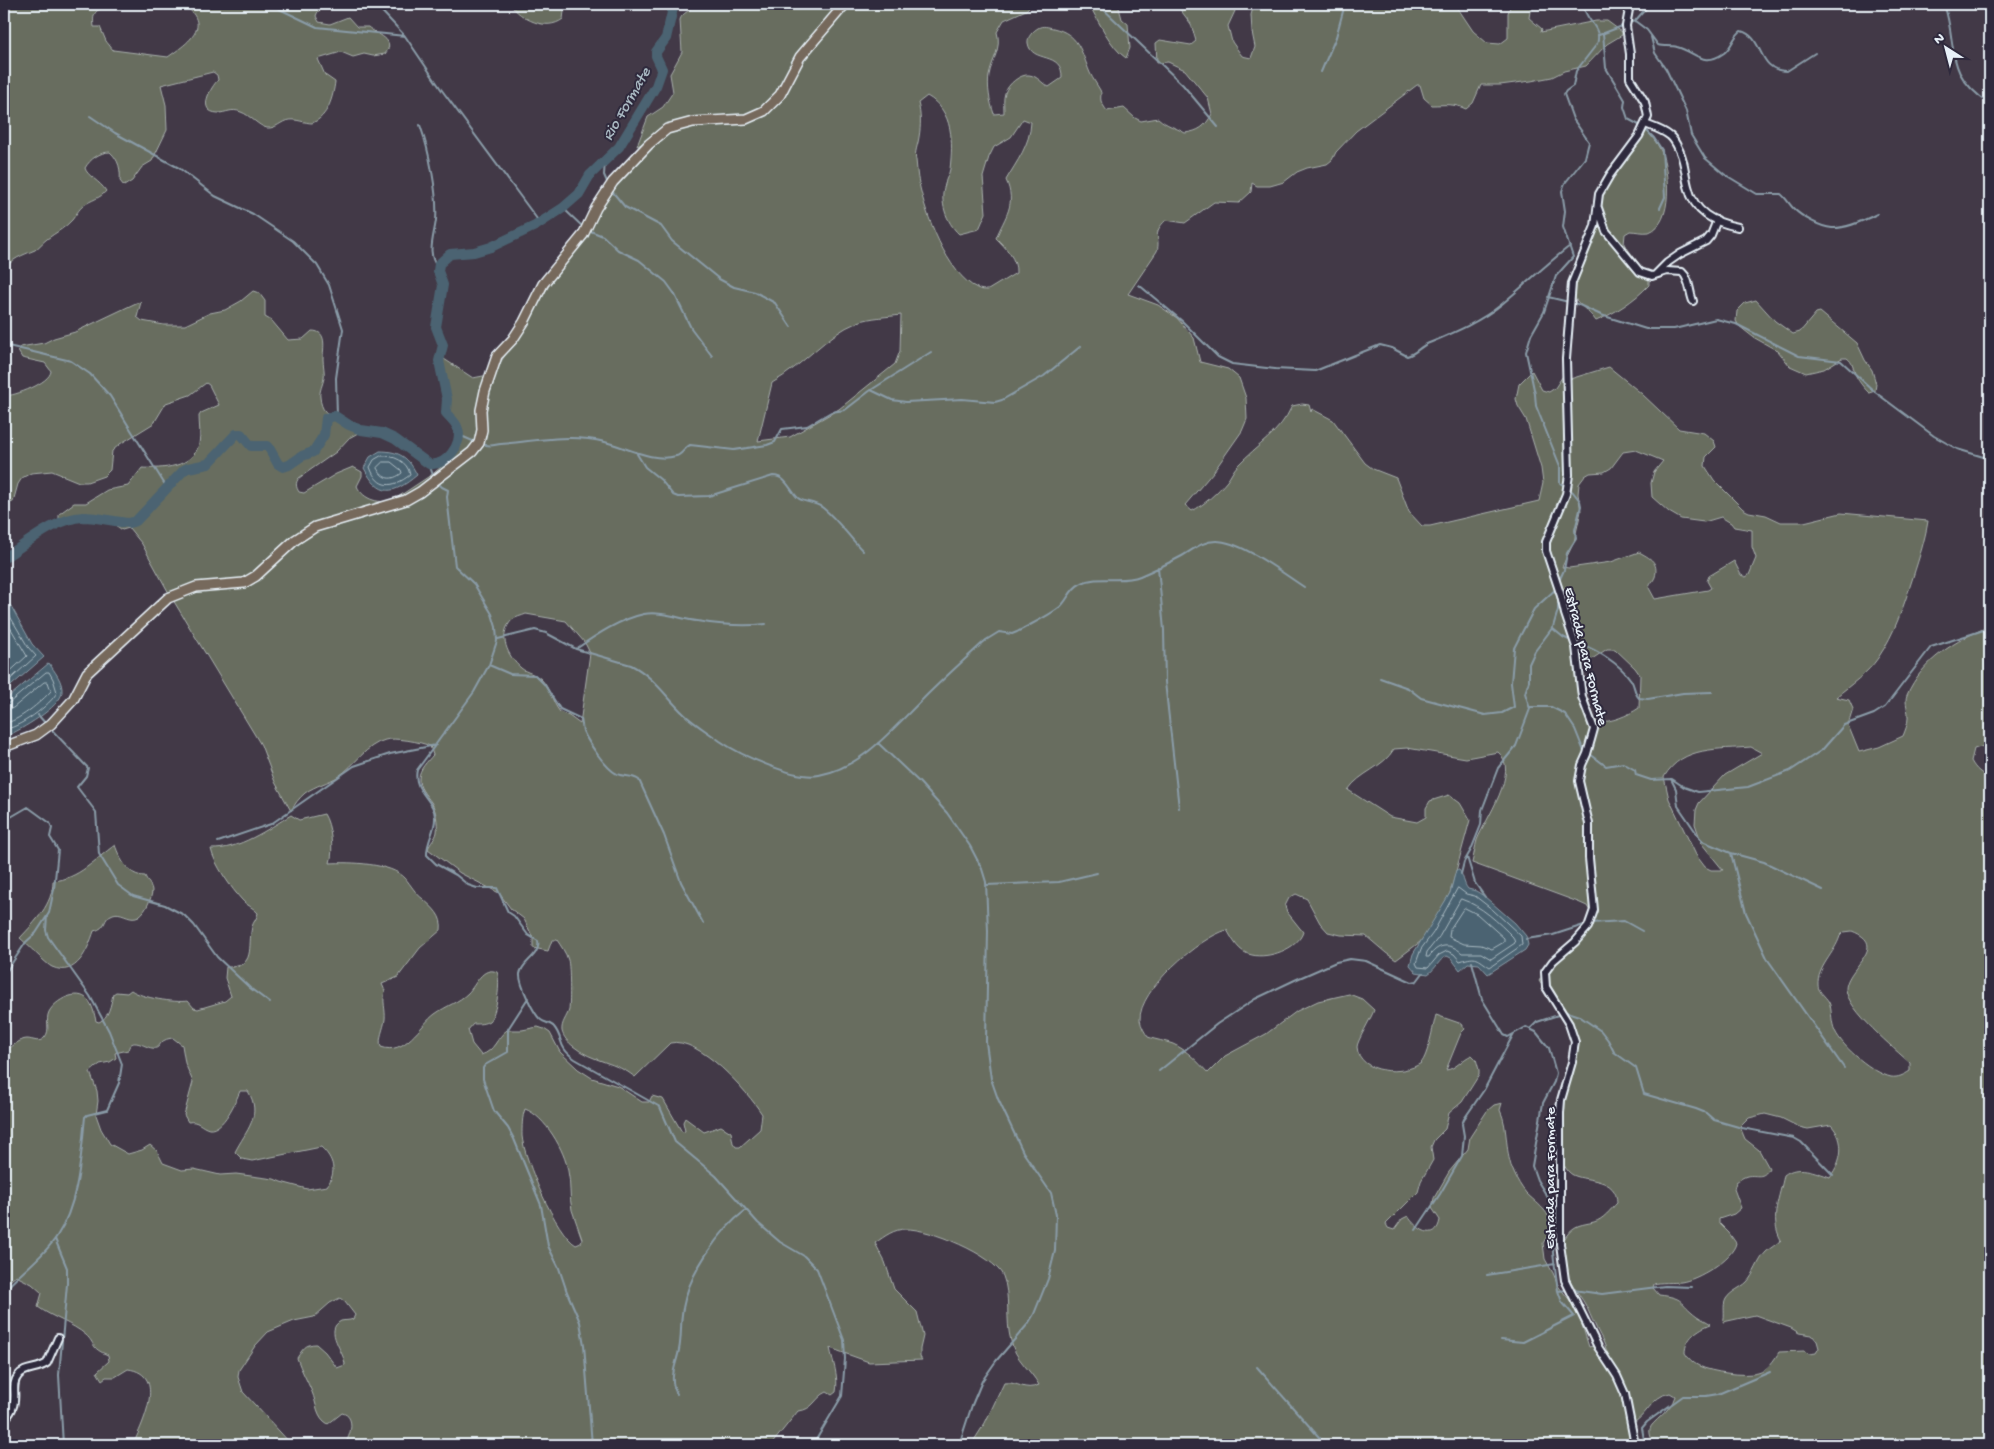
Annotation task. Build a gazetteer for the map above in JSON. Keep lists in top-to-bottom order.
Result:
{
  "streets": {
    "street": ["Estrada para Formate"]
  },
  "water": ["Rio Formate"],
  "north": "top left"
}
